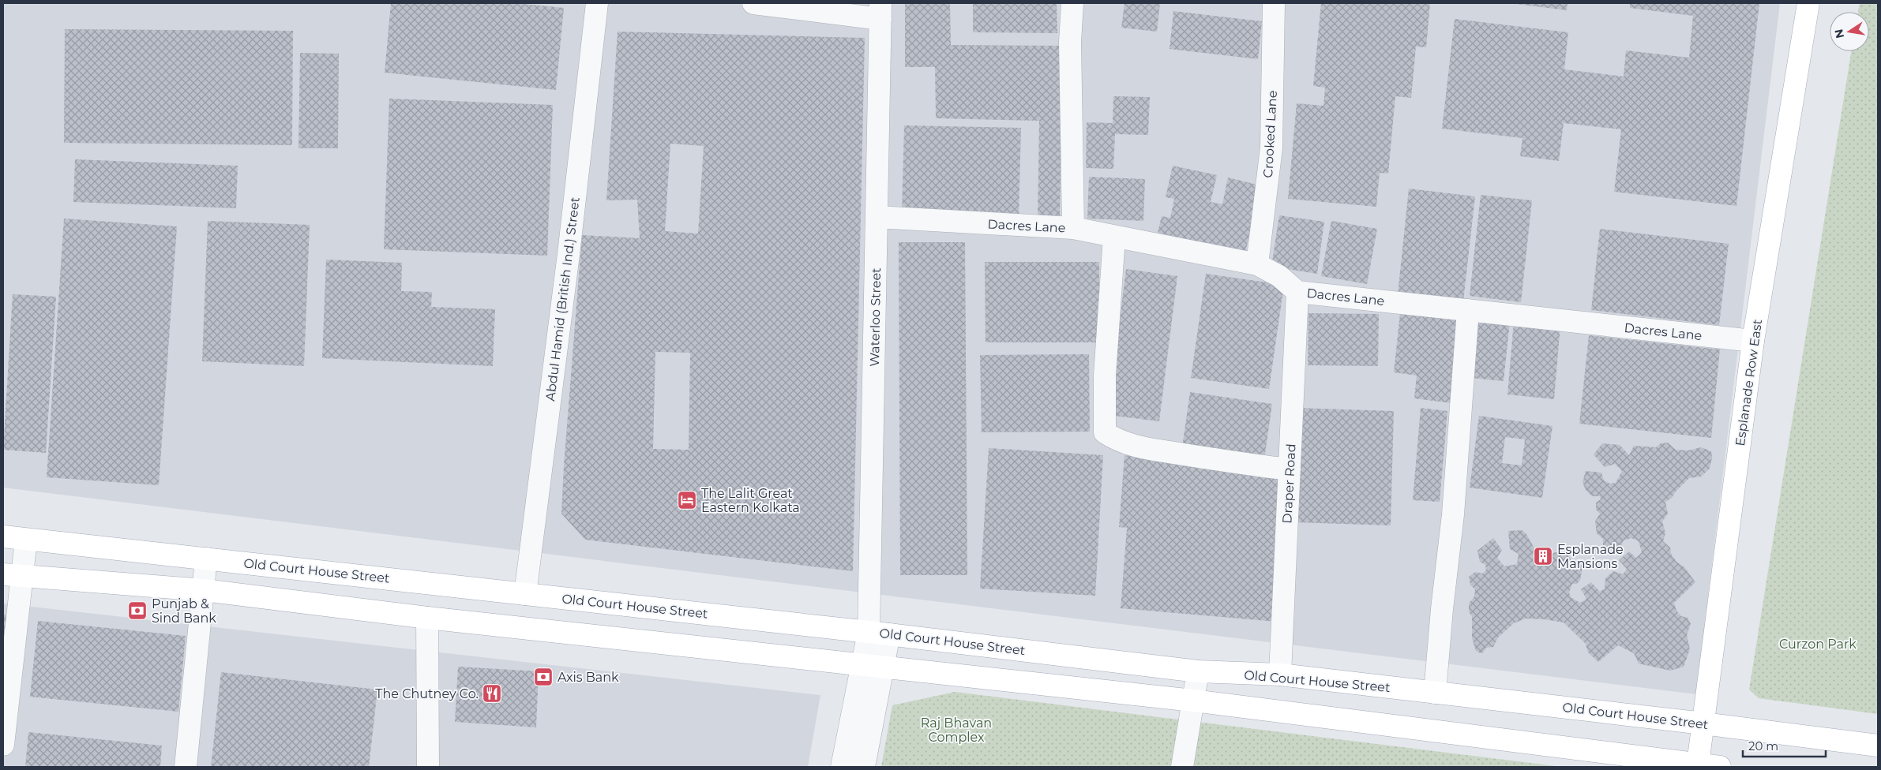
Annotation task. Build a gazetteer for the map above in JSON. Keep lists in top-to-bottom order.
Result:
{
  "streets": {
    "main road": ["Esplanade Row East", "Old Court House Street"],
    "street": [
      "Crooked Lane",
      "Dacres Lane",
      "Abdul Hamid (British Ind.) Street",
      "Waterloo Street",
      "Draper Road"
    ]
  },
  "crossings": [
    ["Crooked Lane", "Dacres Lane"],
    ["Dacres Lane", "Waterloo Street"],
    ["Dacres Lane", "Esplanade Row East"],
    ["Dacres Lane", "Draper Road"],
    ["Abdul Hamid (British Ind.) Street", "Old Court House Street"],
    ["Waterloo Street", "Old Court House Street"],
    ["Esplanade Row East", "Old Court House Street"],
    ["Draper Road", "Old Court House Street"]
  ],
  "parks": ["Curzon Park", "Raj Bhavan Complex"],
  "places": {
    "hotel": ["The Lalit Great Eastern Kolkata"],
    "building": ["Esplanade Mansions"],
    "bank": ["Punjab & Sind Bank", "Axis Bank"],
    "restaurant": ["The Chutney Co."]
  },
  "scale_bar": "20 m",
  "north": "left"
}
